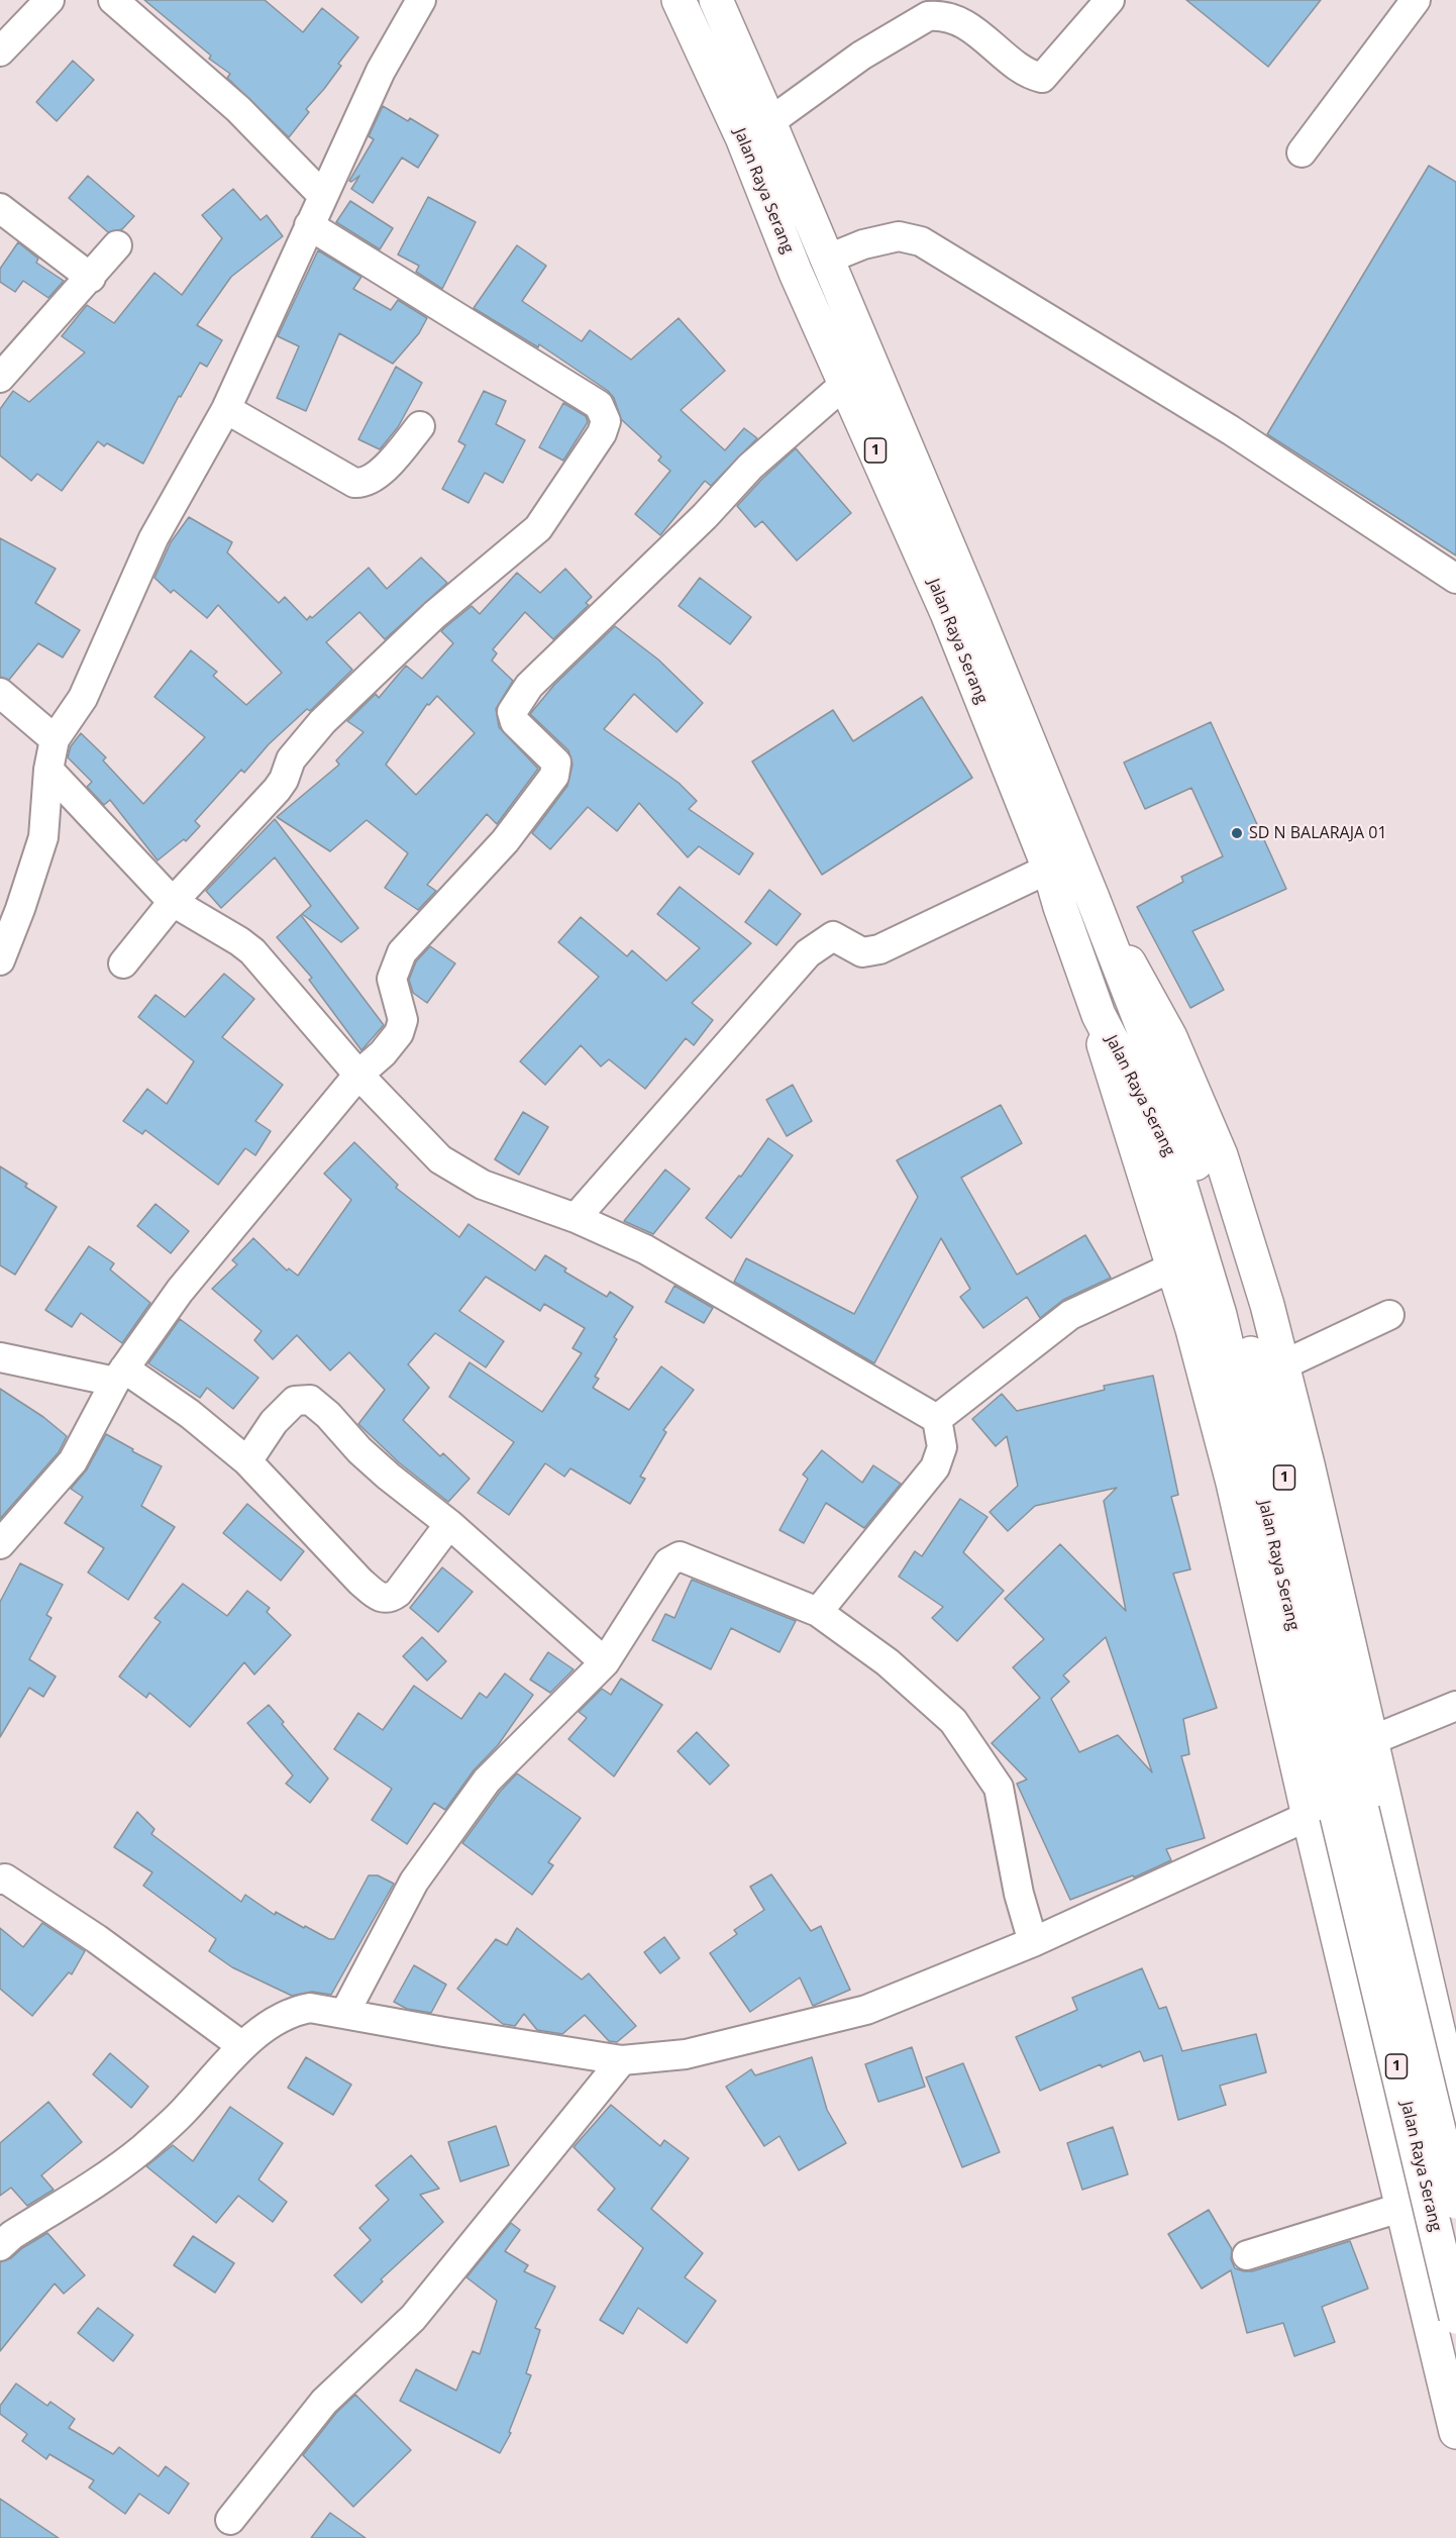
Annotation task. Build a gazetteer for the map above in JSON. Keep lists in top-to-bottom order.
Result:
{
  "streets": {
    "main road": ["Jalan Raya Serang", "1"]
  },
  "places": ["SD N BALARAJA 01"]
}
